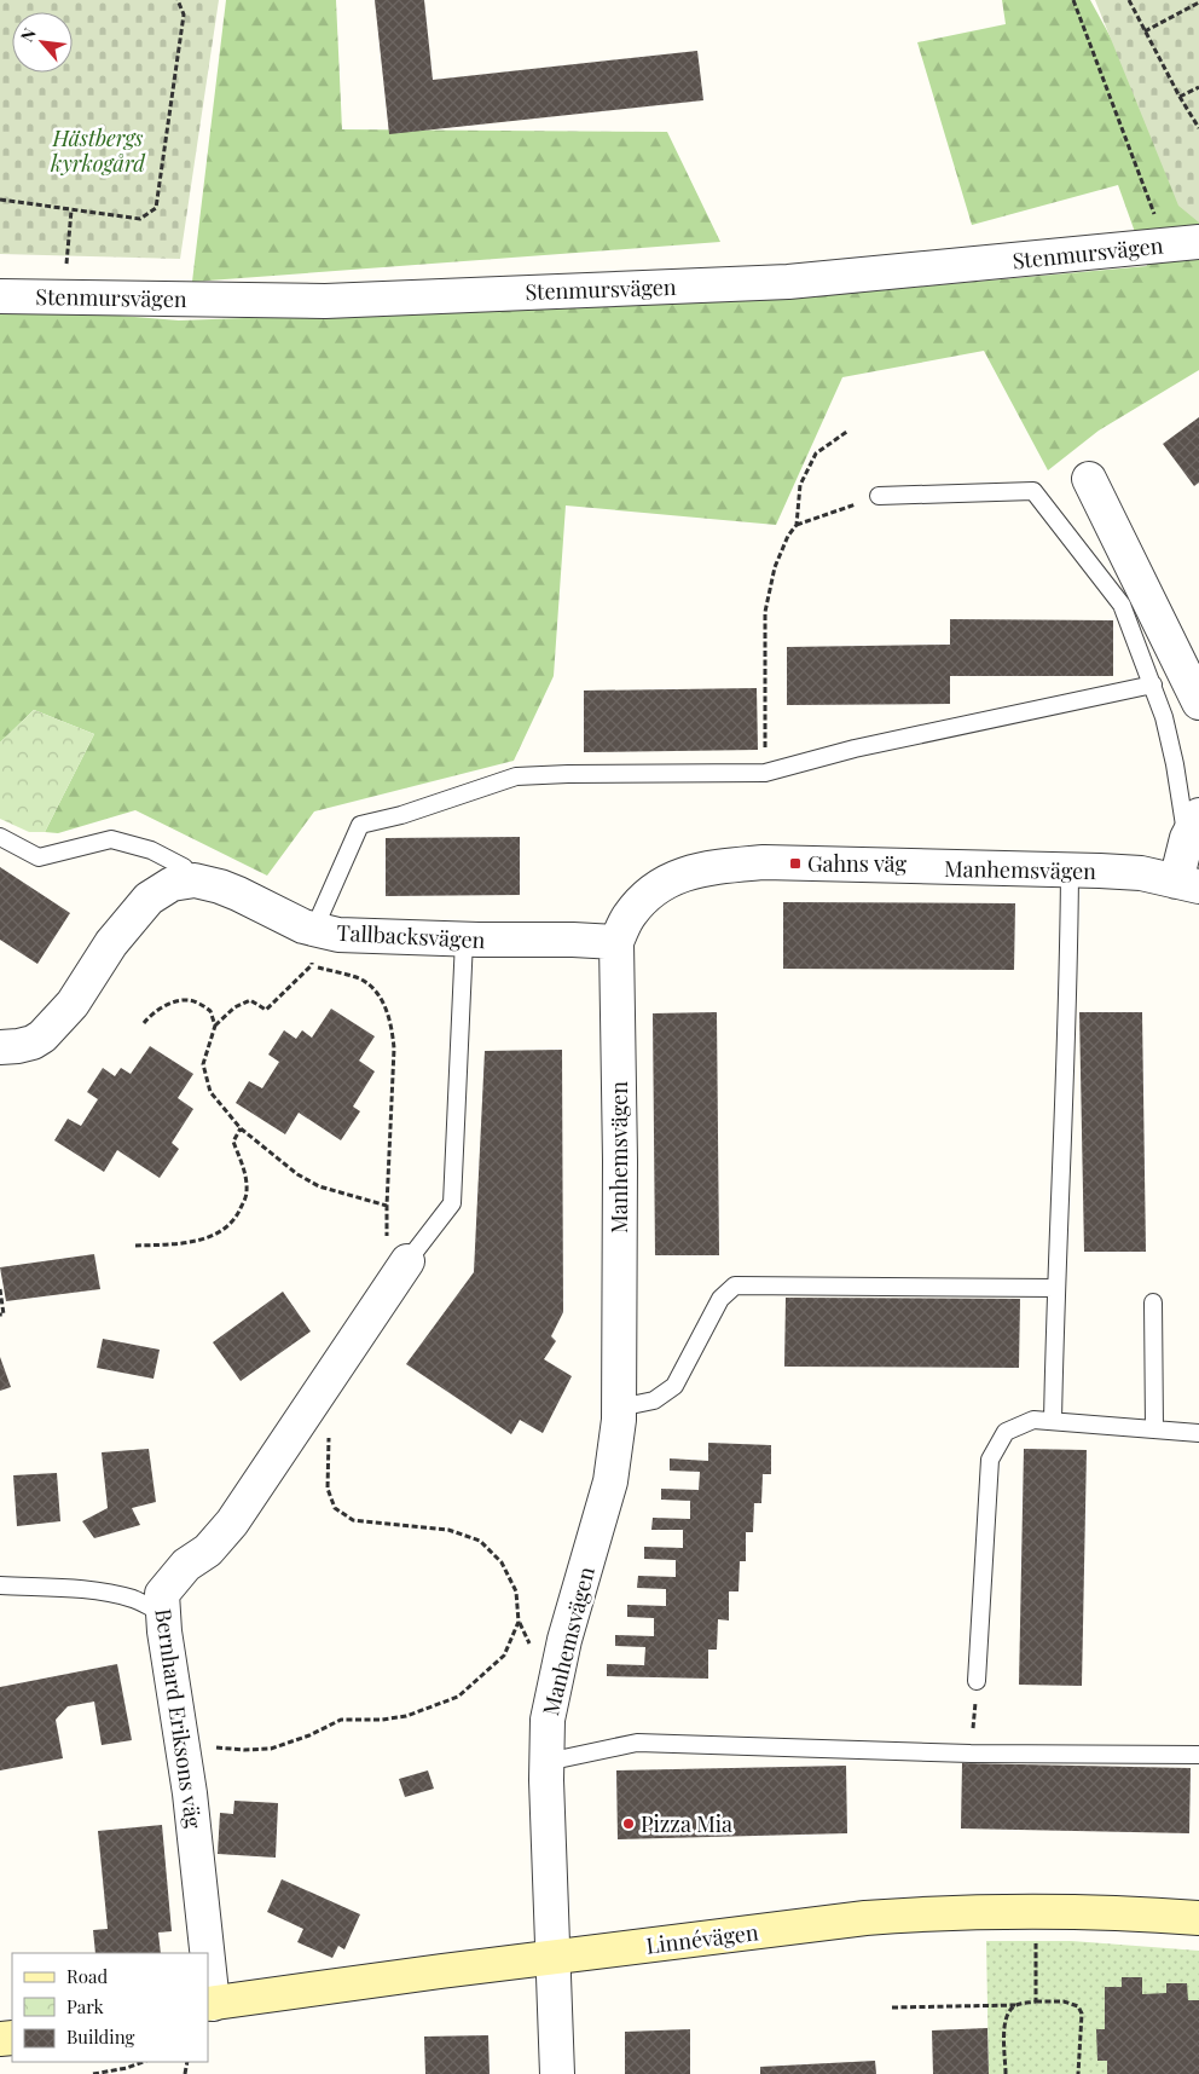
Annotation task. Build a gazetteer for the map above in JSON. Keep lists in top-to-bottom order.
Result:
{
  "streets": {
    "street": [
      "Stenmursvägen",
      "Manhemsvägen",
      "Tallbacksvägen",
      "Bernhard Eriksons väg",
      "Linnévägen"
    ]
  },
  "crossings": [
    ["Manhemsvägen", "Tallbacksvägen"],
    ["Manhemsvägen", "Linnévägen"],
    ["Bernhard Eriksons väg", "Linnévägen"]
  ],
  "parks": ["Hästbergs kyrkogård"],
  "places": {
    "transit": ["Gahns väg"],
    "other": ["Pizza Mia"]
  },
  "legend": ["Road", "Park", "Building"],
  "north": "top left"
}
